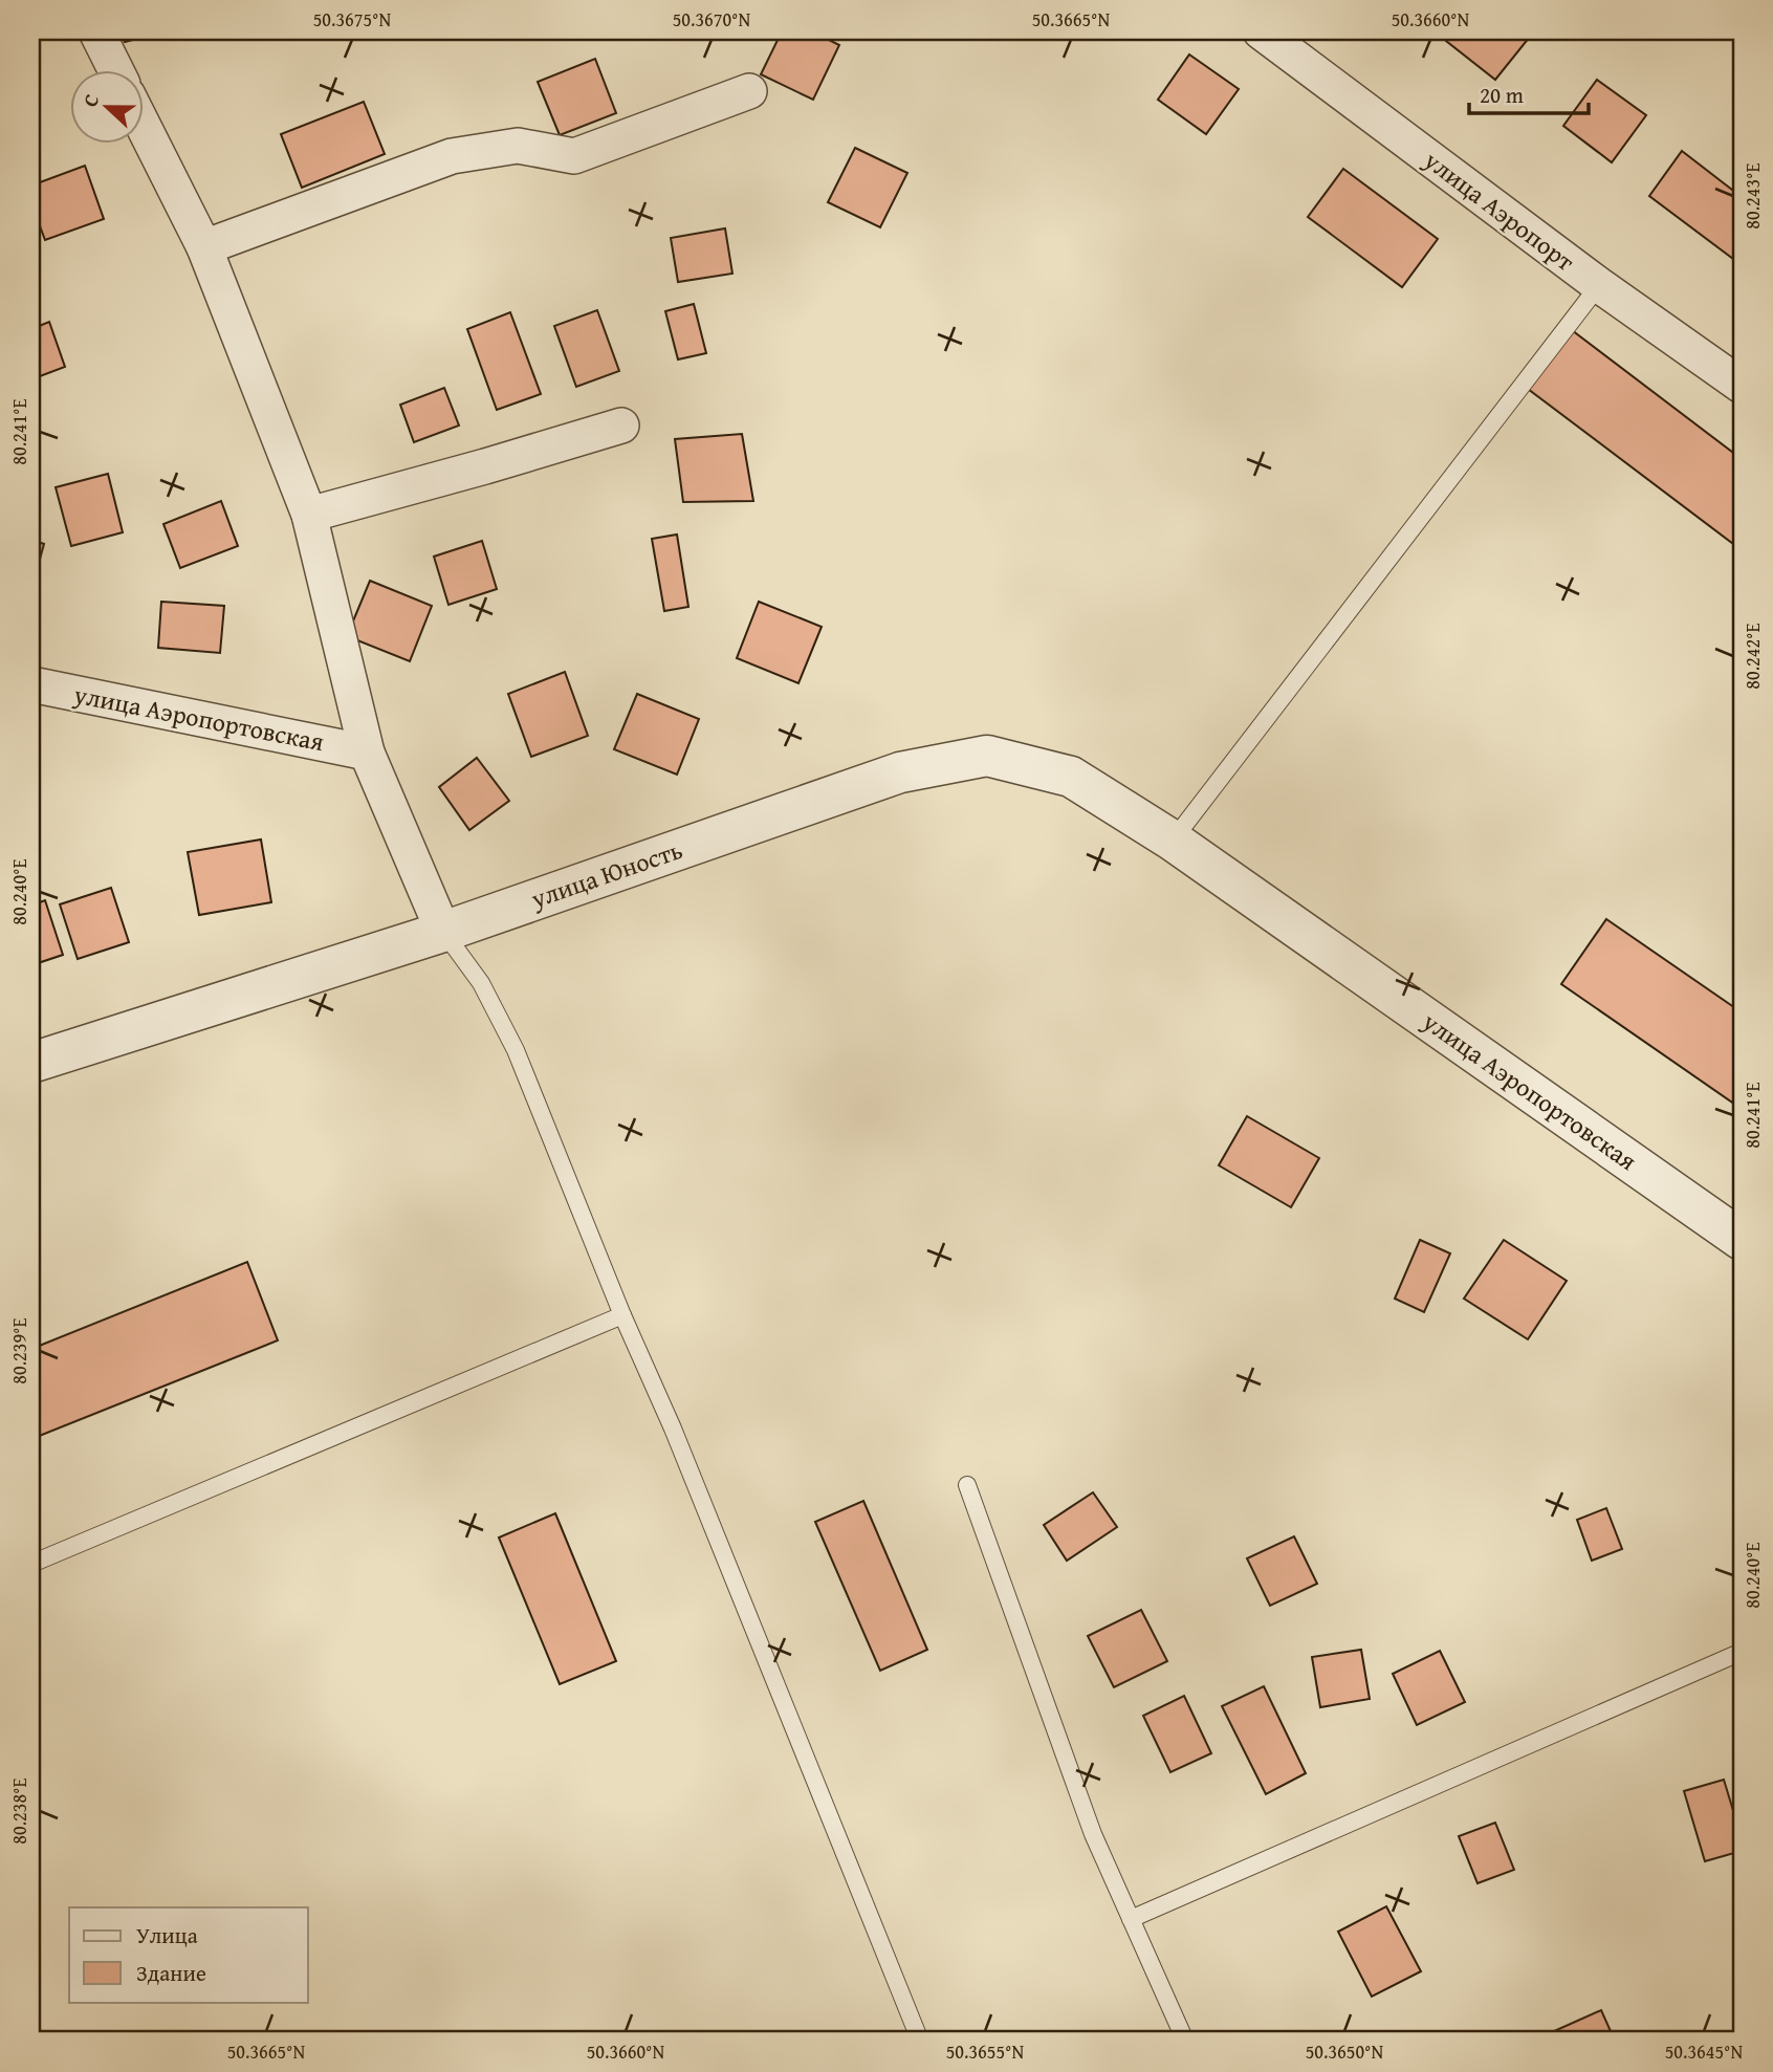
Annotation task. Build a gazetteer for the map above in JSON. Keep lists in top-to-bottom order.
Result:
{
  "streets": {
    "street": ["улица Аэропорт", "улица Аэропортовская", "улица Юность"]
  },
  "crossings": [
    ["улица Аэропортовская", "улица Юность"]
  ],
  "legend": ["Улица", "Здание"],
  "scale_bar": "20 m",
  "north": "left",
  "coordinates": [
    "50.3675°N",
    "50.3670°N",
    "50.3665°N",
    "50.3660°N",
    "80.243°E",
    "80.241°E",
    "80.242°E",
    "80.240°E",
    "80.239°E",
    "80.238°E",
    "50.3655°N",
    "50.3650°N",
    "50.3645°N"
  ]
}
